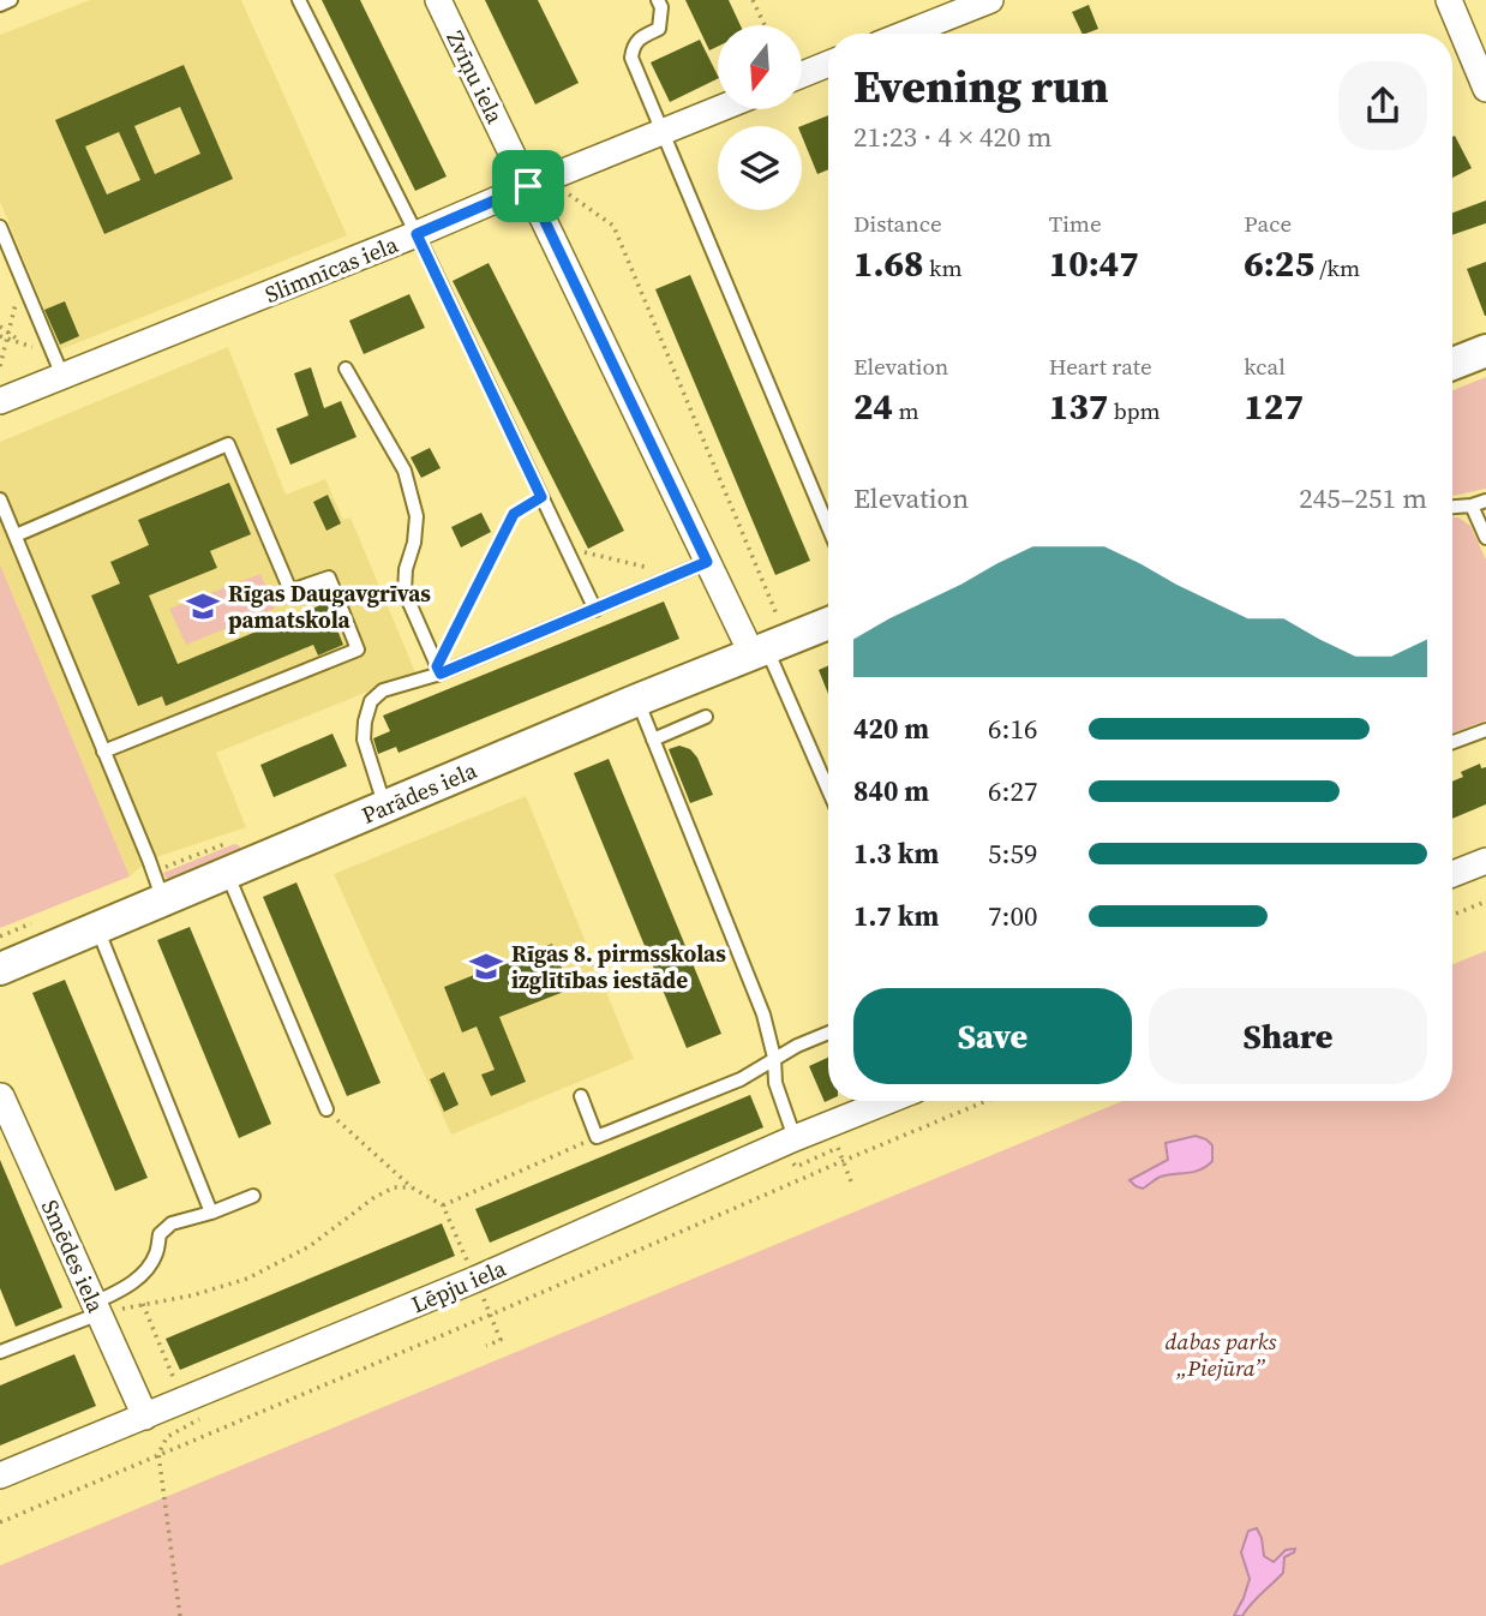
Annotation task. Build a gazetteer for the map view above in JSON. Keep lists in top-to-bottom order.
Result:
{
  "streets": {
    "street": [
      "Zvīņu iela",
      "Slimnīcas iela",
      "Parādes iela",
      "Smēdes iela",
      "Lēpju iela"
    ]
  },
  "crossings": [
    ["Zvīņu iela", "Slimnīcas iela"],
    ["Zvīņu iela", "Parādes iela"],
    ["Smēdes iela", "Lēpju iela"]
  ],
  "parks": ["dabas parks „Piejūra”"],
  "places": {
    "school or university": ["Rīgas Daugavgrīvas pamatskola", "Rīgas 8. pirmsskolas izglītības iestāde"]
  },
  "north": "bottom",
  "page": {
    "heading": ["Evening run", "21:23 · 4 × 420 m"],
    "stats": [
      ["Distance", "1.68 km"],
      ["Time", "10:47"],
      ["Pace", "6:25 /km"],
      ["Elevation", "24 m"],
      ["Heart rate", "137 bpm"],
      ["kcal", "127"]
    ],
    "chart": ["Elevation", "245–251 m"],
    "list": [
      {
        "name": "420 m",
        "note": "6:16"
      },
      {
        "name": "840 m",
        "note": "6:27"
      },
      {
        "name": "1.3 km",
        "note": "5:59"
      },
      {
        "name": "1.7 km",
        "note": "7:00"
      }
    ],
    "buttons": ["Save", "Share"]
  }
}
